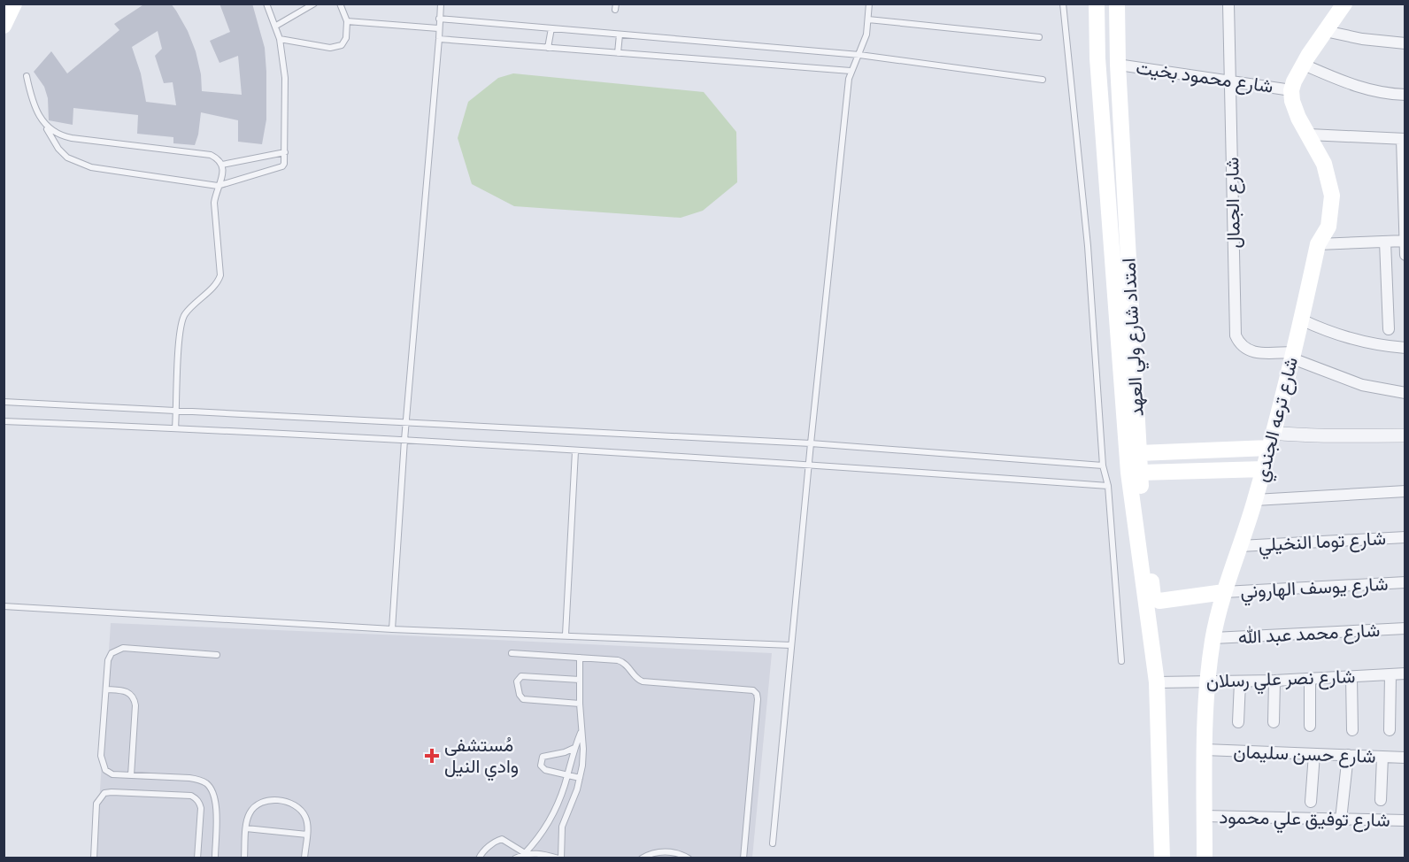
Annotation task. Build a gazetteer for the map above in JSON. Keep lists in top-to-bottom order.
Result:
{
  "streets": {
    "main road": ["امتداد شارع ولي العهد", "شارع ترعه الجندي"],
    "street": [
      "شارع محمود بخيت",
      "شارع الجمال",
      "شارع توما النخيلي",
      "شارع يوسف الهاروني",
      "شارع محمد عبد الله",
      "شارع نصر علي رسلان",
      "شارع حسن سليمان",
      "شارع توفيق علي محمود"
    ]
  },
  "crossings": [
    ["شارع محمود بخيت", "شارع الجمال"],
    ["شارع محمود بخيت", "امتداد شارع ولي العهد"],
    ["شارع محمود بخيت", "شارع ترعه الجندي"],
    ["شارع الجمال", "شارع ترعه الجندي"],
    ["شارع ترعه الجندي", "شارع توما النخيلي"],
    ["شارع ترعه الجندي", "شارع يوسف الهاروني"],
    ["شارع ترعه الجندي", "شارع محمد عبد الله"],
    ["شارع ترعه الجندي", "شارع نصر علي رسلان"],
    ["شارع ترعه الجندي", "شارع حسن سليمان"],
    ["شارع ترعه الجندي", "شارع توفيق علي محمود"]
  ],
  "places": {
    "health": ["مُستشفى وادي النيل"]
  }
}
